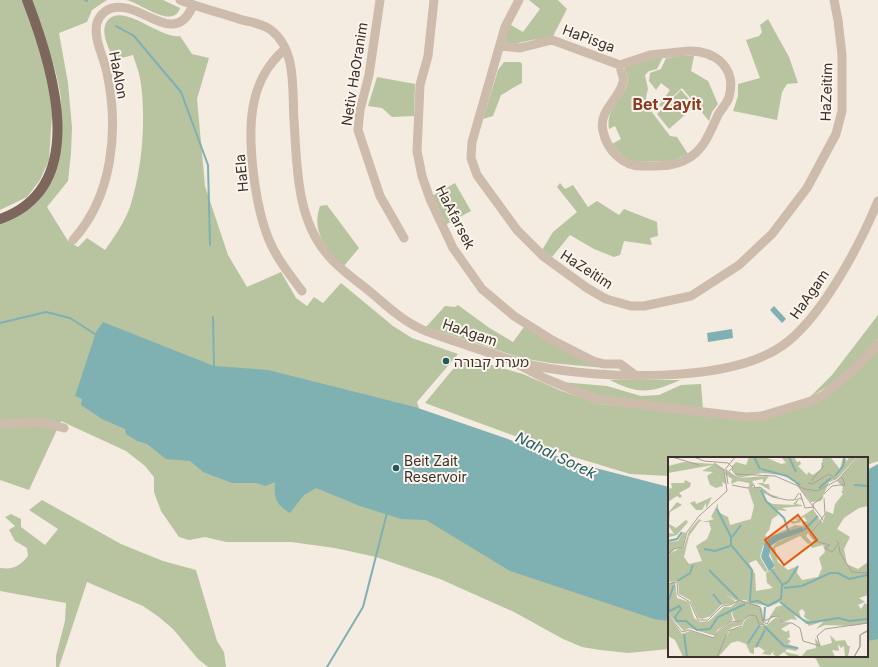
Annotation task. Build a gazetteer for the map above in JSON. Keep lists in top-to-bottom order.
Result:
{
  "streets": {
    "street": [
      "HaPisga",
      "Netiv HaOranim",
      "HaAlon",
      "HaZeitim",
      "HaEla",
      "HaAfarsek",
      "HaAgam"
    ]
  },
  "crossings": [
    ["HaPisga", "HaZeitim"],
    ["HaAlon", "HaAgam"],
    ["HaEla", "HaAgam"],
    ["HaAfarsek", "HaAgam"]
  ],
  "districts": ["Bet Zayit"],
  "water": ["Nahal Sorek"],
  "places": ["מערת קבורה", "Beit Zait Reservoir"]
}
